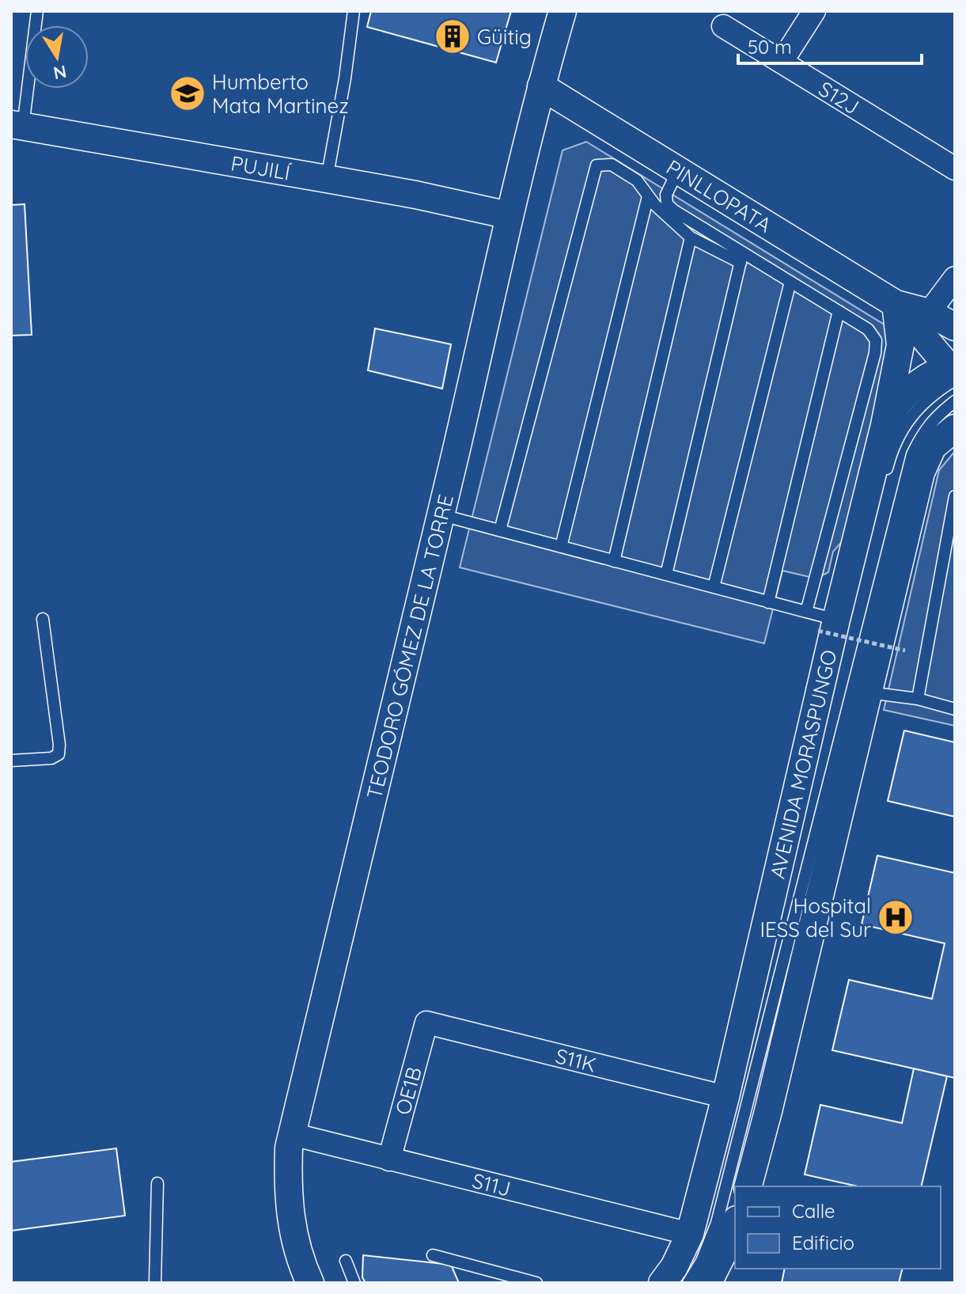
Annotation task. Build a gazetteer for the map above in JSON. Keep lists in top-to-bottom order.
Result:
{
  "streets": {
    "street": [
      "S12J",
      "PUJILÍ",
      "PINLLOPATA",
      "TEODORO GÓMEZ DE LA TORRE",
      "AVENIDA MORASPUNGO",
      "S11K",
      "OE1B",
      "S11J"
    ]
  },
  "crossings": [
    ["PUJILÍ", "TEODORO GÓMEZ DE LA TORRE"],
    ["PINLLOPATA", "TEODORO GÓMEZ DE LA TORRE"],
    ["PINLLOPATA", "AVENIDA MORASPUNGO"],
    ["TEODORO GÓMEZ DE LA TORRE", "S11J"],
    ["AVENIDA MORASPUNGO", "S11K"],
    ["AVENIDA MORASPUNGO", "S11J"],
    ["S11K", "OE1B"],
    ["OE1B", "S11J"]
  ],
  "places": {
    "building": ["Güitig"],
    "school or university": ["Humberto Mata Martinez"],
    "hospital": ["Hospital IESS del Sur"]
  },
  "legend": ["Calle", "Edificio"],
  "scale_bar": "50 m",
  "north": "bottom"
}
